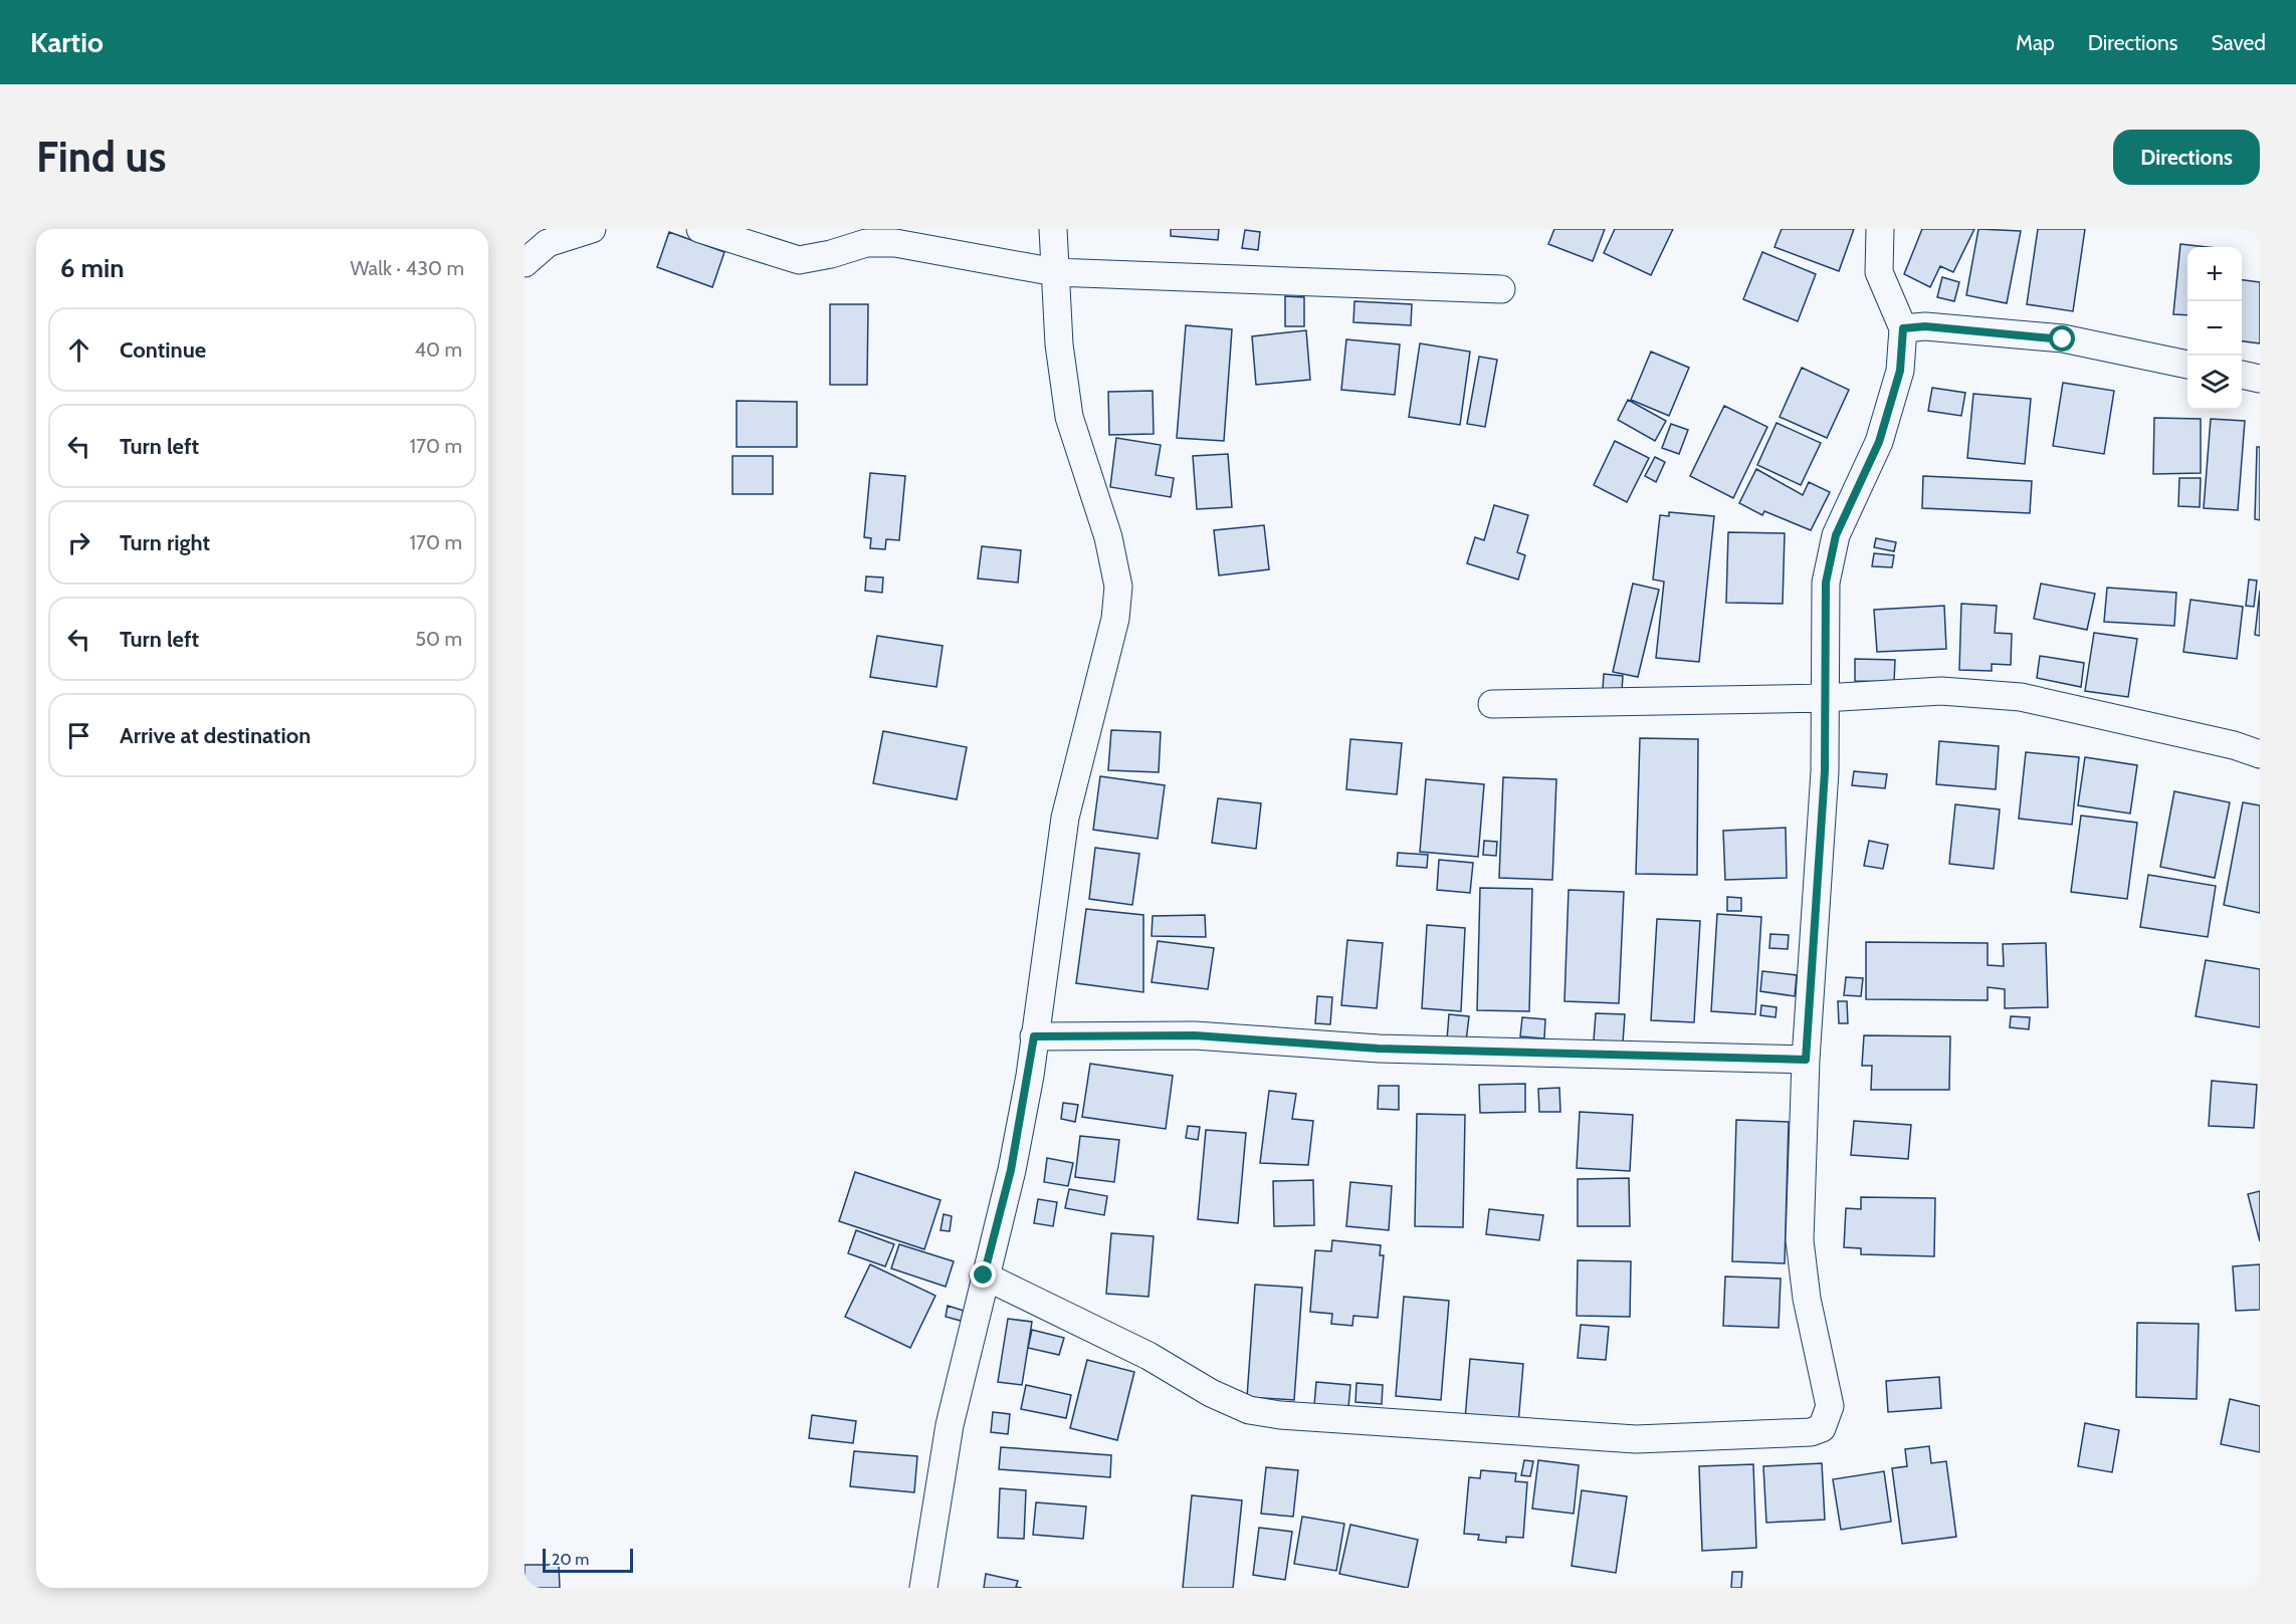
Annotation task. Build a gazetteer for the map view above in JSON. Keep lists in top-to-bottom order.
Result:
{
  "scale_bar": "20 m",
  "page": {
    "header": "Kartio",
    "nav": ["Map", "Directions", "Saved"],
    "buttons": "Directions",
    "title": "Find us",
    "heading": ["6 min", "Walk · 430 m"],
    "map_buttons": ["+", "−"],
    "list": [
      ["Continue", "40 m"],
      ["Turn left", "170 m"],
      ["Turn right", "170 m"],
      ["Turn left", "50 m"],
      "Arrive at destination"
    ],
    "scale": "20 m"
  }
}
